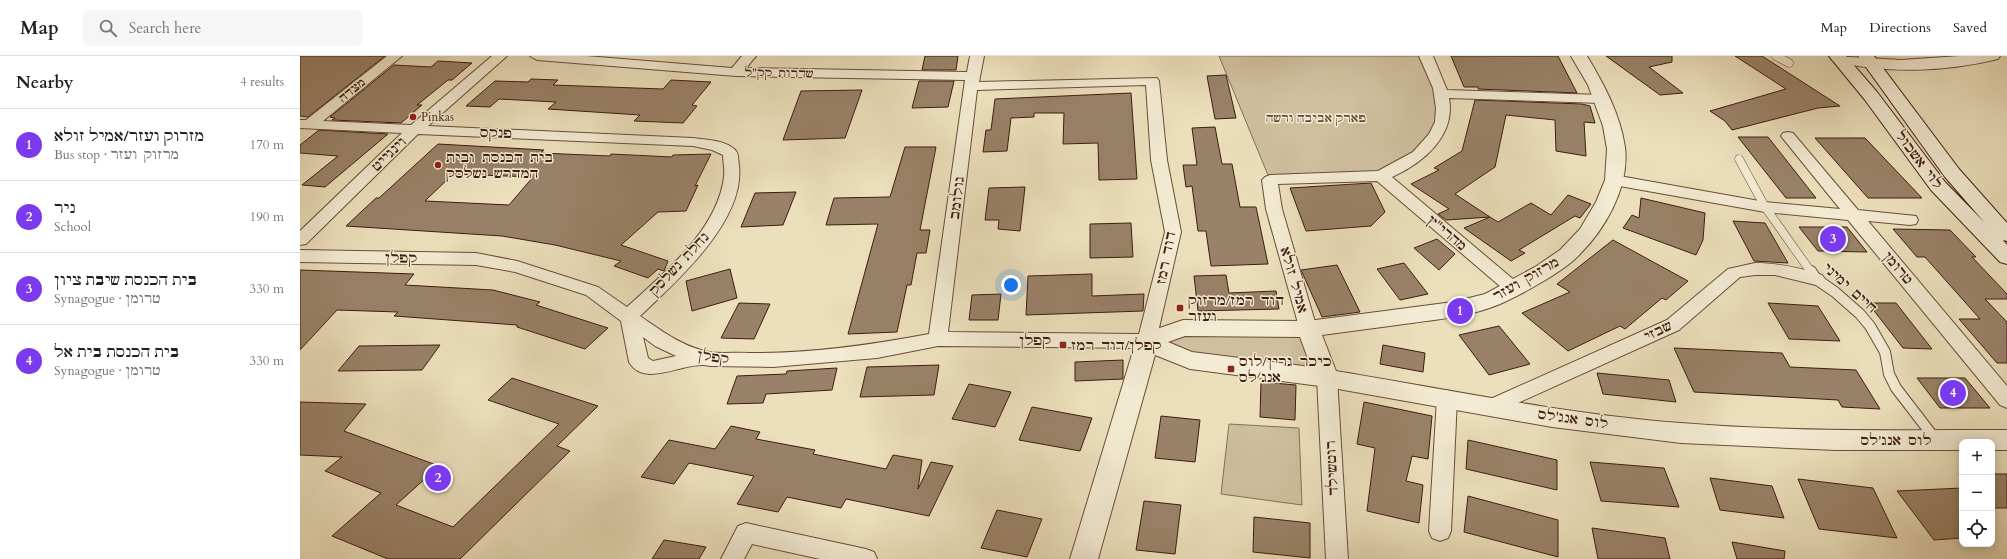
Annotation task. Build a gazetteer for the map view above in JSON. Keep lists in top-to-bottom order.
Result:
{
  "streets": {
    "street": [
      "שדרות קק\"ל",
      "מצדה",
      "פנקס",
      "וינגייט",
      "לוי אשכול",
      "גולומב",
      "מהרי\"ץ",
      "קפלן",
      "דוד רמז",
      "נחלת נשלסק",
      "טרומן",
      "מרזוק ועזר",
      "אמיל זולא",
      "שבזי",
      "לוס אנג'לס",
      "רוטשילד"
    ],
    "lane": ["חיים ימיני"]
  },
  "crossings": [
    ["שדרות קק\"ל", "גולומב"],
    ["שדרות קק\"ל", "דוד רמז"],
    ["מצדה", "פנקס"],
    ["פנקס", "וינגייט"],
    ["פנקס", "נחלת נשלסק"],
    ["גולומב", "קפלן"],
    ["גולומב", "דוד רמז"],
    ["מהרי\"ץ", "מרזוק ועזר"],
    ["מהרי\"ץ", "אמיל זולא"],
    ["קפלן", "דוד רמז"],
    ["קפלן", "נחלת נשלסק"],
    ["קפלן", "מרזוק ועזר"],
    ["קפלן", "לוס אנג'לס"],
    ["דוד רמז", "מרזוק ועזר"],
    ["דוד רמז", "לוס אנג'לס"],
    ["מרזוק ועזר", "אמיל זולא"],
    ["מרזוק ועזר", "לוס אנג'לס"],
    ["אמיל זולא", "לוס אנג'לס"],
    ["אמיל זולא", "רוטשילד"],
    ["חיים ימיני", "שבזי"],
    ["חיים ימיני", "לוס אנג'לס"],
    ["שבזי", "לוס אנג'לס"],
    ["לוס אנג'לס", "רוטשילד"]
  ],
  "parks": ["פארק אביבה ורשה"],
  "places": {
    "other": ["Pinkas", "בית הכנסת ובית המדרש נשלסק"],
    "transit": ["דוד רמז/מרזוק ועזר", "קפלן/דוד רמז", "כיכר גרין/לוס אנג׳לס"]
  },
  "page": {
    "header": "Map",
    "search": "Search here",
    "nav": ["Map", "Directions", "Saved"],
    "heading": ["Nearby", "4 results"],
    "list": [
      {
        "mark": "1",
        "name": "מזרוק ועזר/אמיל זולא",
        "note": "Bus stop · מרזוק ועזר",
        "value": "170 m"
      },
      {
        "mark": "2",
        "name": "ניר",
        "note": "School",
        "value": "190 m"
      },
      {
        "mark": "3",
        "name": "בית הכנסת שיבת ציון",
        "note": "Synagogue · טרומן",
        "value": "330 m"
      },
      {
        "mark": "4",
        "name": "בית הכנסת בית אל",
        "note": "Synagogue · טרומן",
        "value": "330 m"
      }
    ],
    "pins": [
      "3",
      "1",
      "4",
      "2"
    ],
    "map_buttons": ["+", "−"]
  }
}
